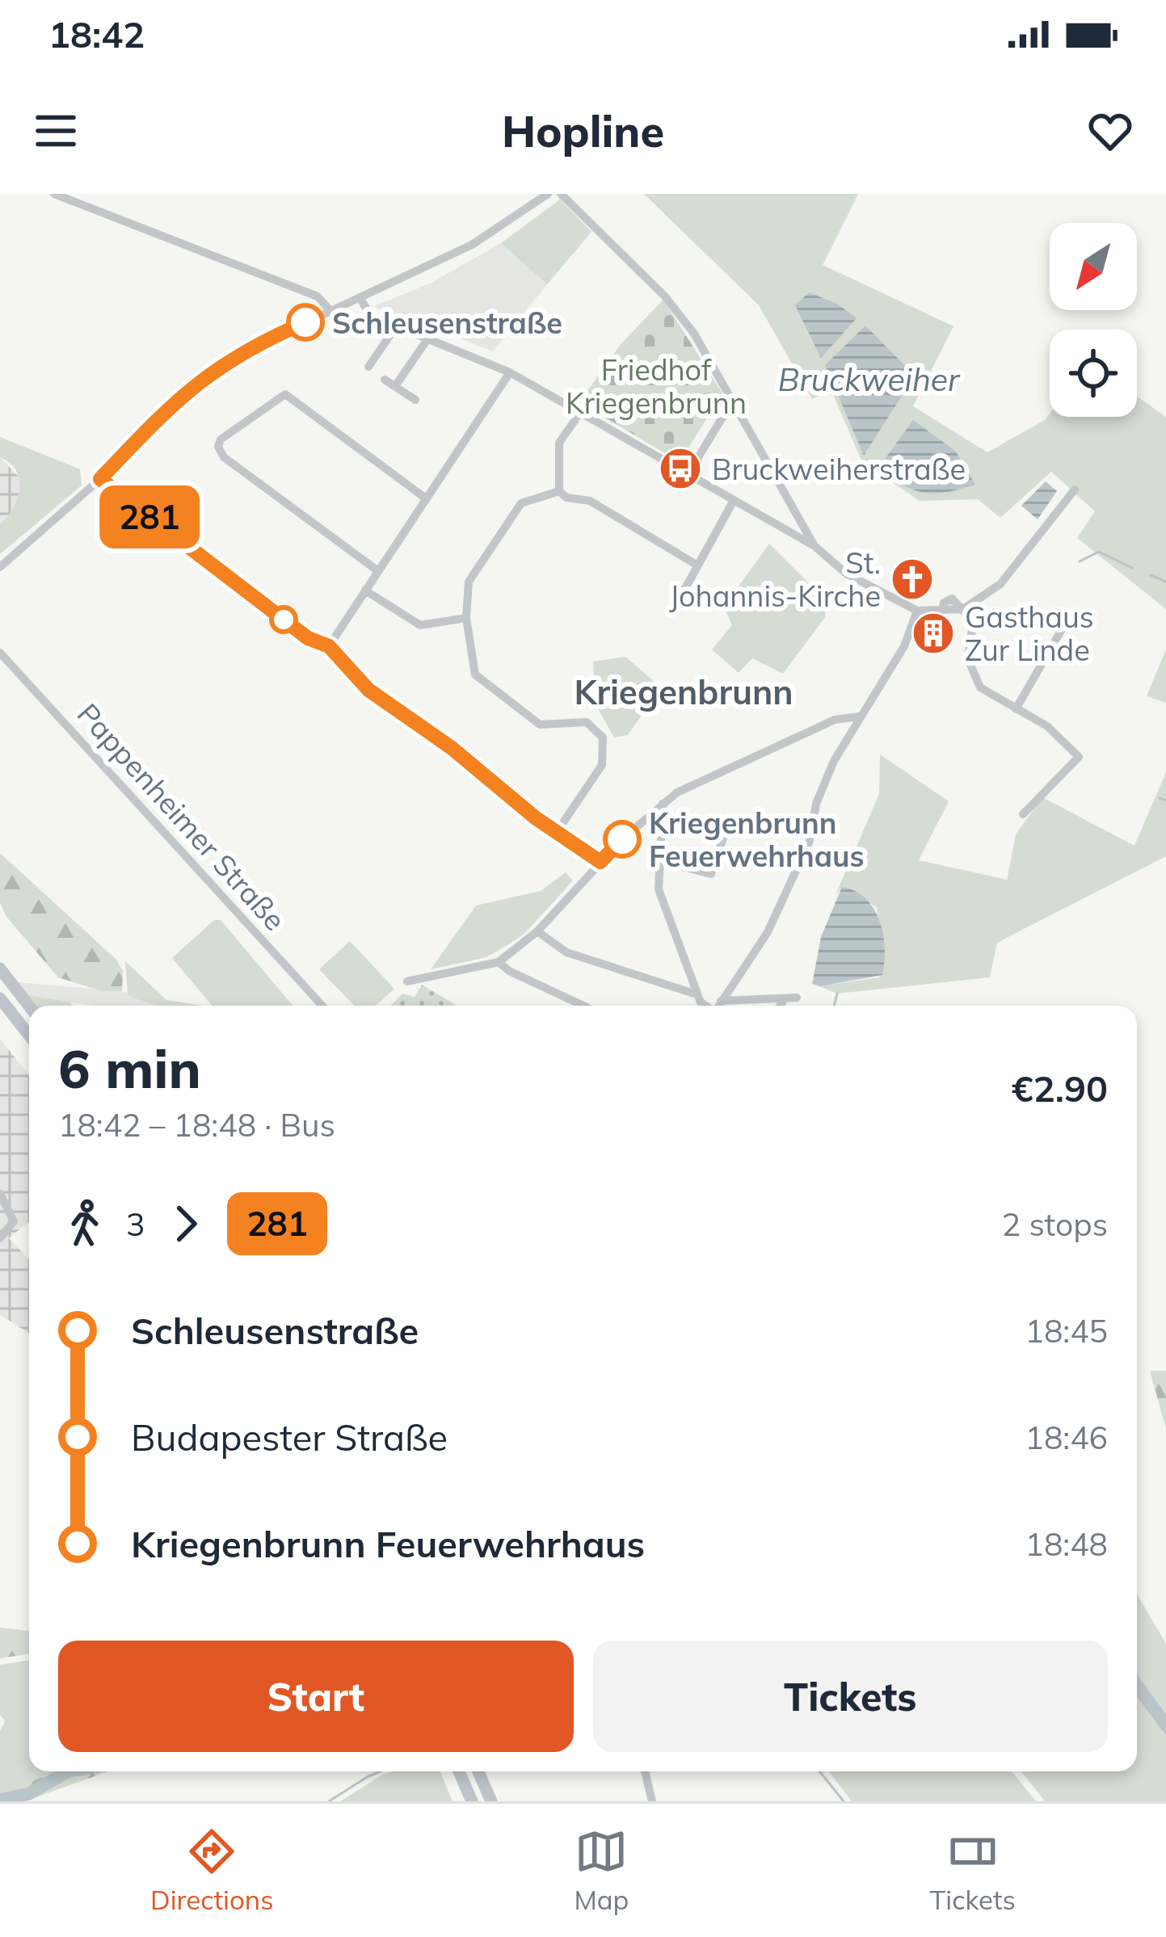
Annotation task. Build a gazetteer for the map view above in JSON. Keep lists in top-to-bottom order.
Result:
{
  "streets": {
    "street": ["Pappenheimer Straße"]
  },
  "districts": ["Kriegenbrunn"],
  "water": ["Bruckweiher"],
  "parks": ["Friedhof Kriegenbrunn"],
  "places": {
    "other": ["Schleusenstraße", "Kriegenbrunn Feuerwehrhaus"],
    "bus stop": ["Bruckweiherstraße"],
    "church": ["St. Johannis-Kirche"],
    "building": ["Gasthaus Zur Linde"]
  },
  "lines": ["bus line 281"],
  "north": "bottom left",
  "page": {
    "status": "18:42",
    "header": "Hopline",
    "on_map": "281",
    "heading": ["6 min", "18:42 – 18:48 · Bus", "€2.90"],
    "legs": ["3", "281", "2 stops"],
    "list": [
      {
        "name": "Schleusenstraße",
        "value": "18:45"
      },
      {
        "name": "Budapester Straße",
        "value": "18:46"
      },
      {
        "name": "Kriegenbrunn Feuerwehrhaus",
        "value": "18:48"
      }
    ],
    "buttons": ["Start", "Tickets"],
    "tabs": ["Directions", "Map", "Tickets"]
  }
}
